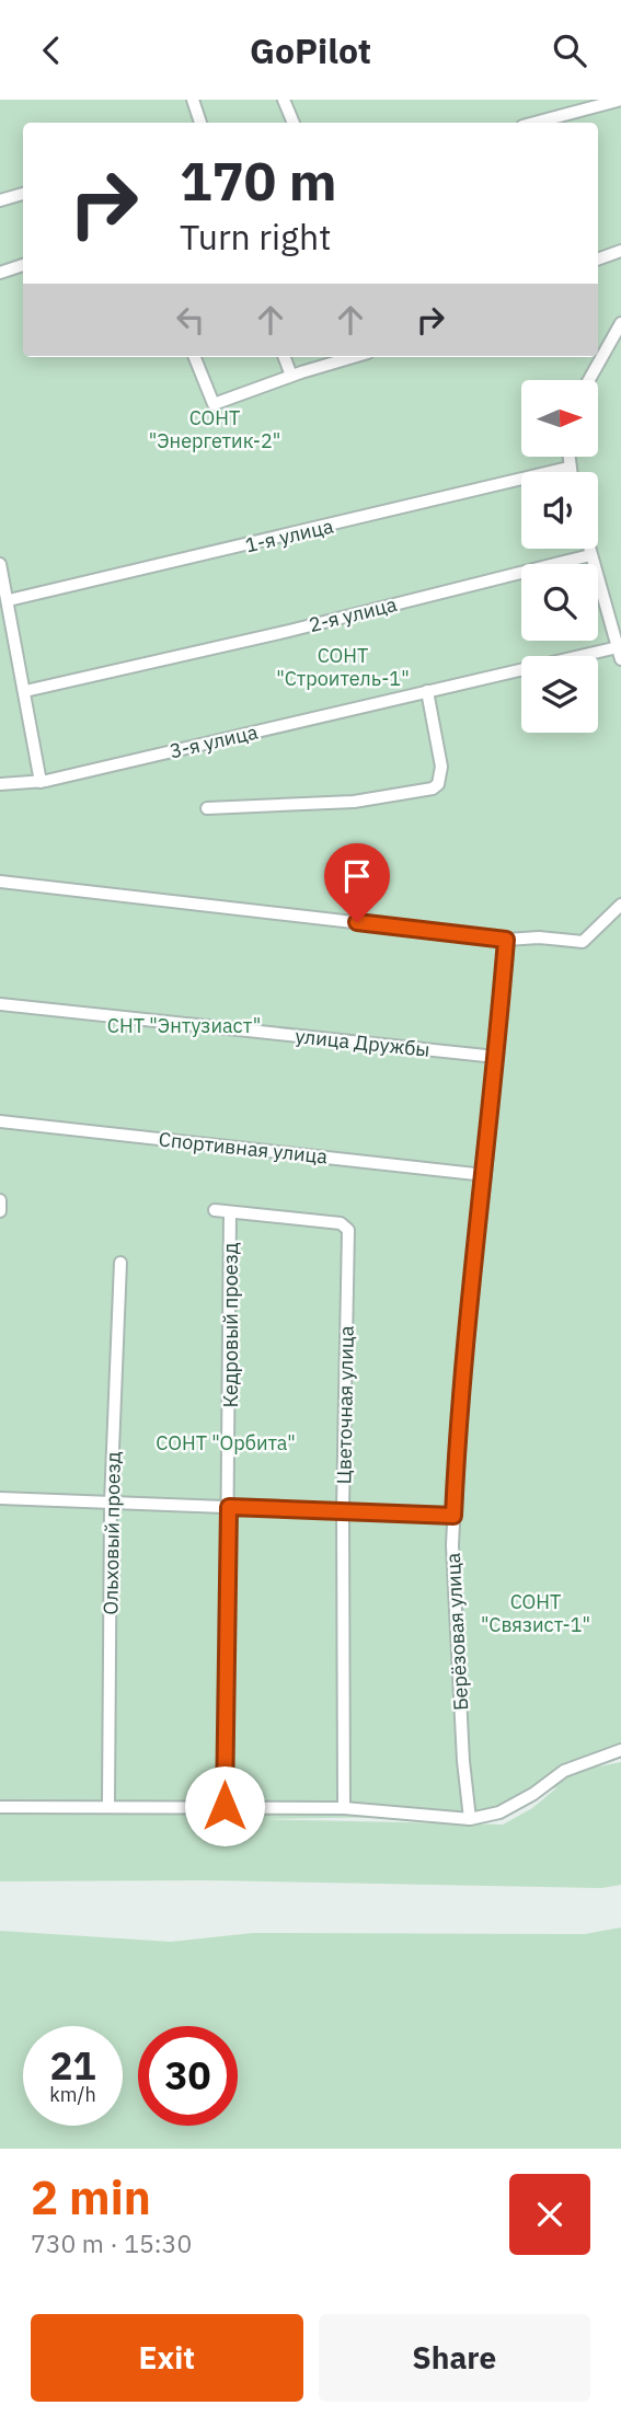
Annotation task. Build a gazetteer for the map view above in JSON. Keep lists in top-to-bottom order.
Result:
{
  "streets": {
    "street": [
      "1-я улица",
      "2-я улица",
      "3-я улица",
      "улица Дружбы",
      "Спортивная улица",
      "Кедровый проезд",
      "Цветочная улица",
      "Ольховый проезд",
      "Берёзовая улица"
    ]
  },
  "crossings": [
    ["улица Дружбы", "Берёзовая улица"],
    ["Спортивная улица", "Берёзовая улица"],
    ["Кедровый проезд", "Цветочная улица"]
  ],
  "parks": [
    "СОНТ \"Энергетик-2\"",
    "СОНТ \"Строитель-1\"",
    "СНТ \"Энтузиаст\"",
    "СОНТ \"Орбита\"",
    "СОНТ \"Связист-1\""
  ],
  "north": "right",
  "page": {
    "header": "GoPilot",
    "turn": ["170 m", "Turn right"],
    "speed": "21 km/h",
    "limit": "30",
    "heading": ["2 min", "730 m · 15:30"],
    "buttons": ["Exit", "Share"]
  }
}
